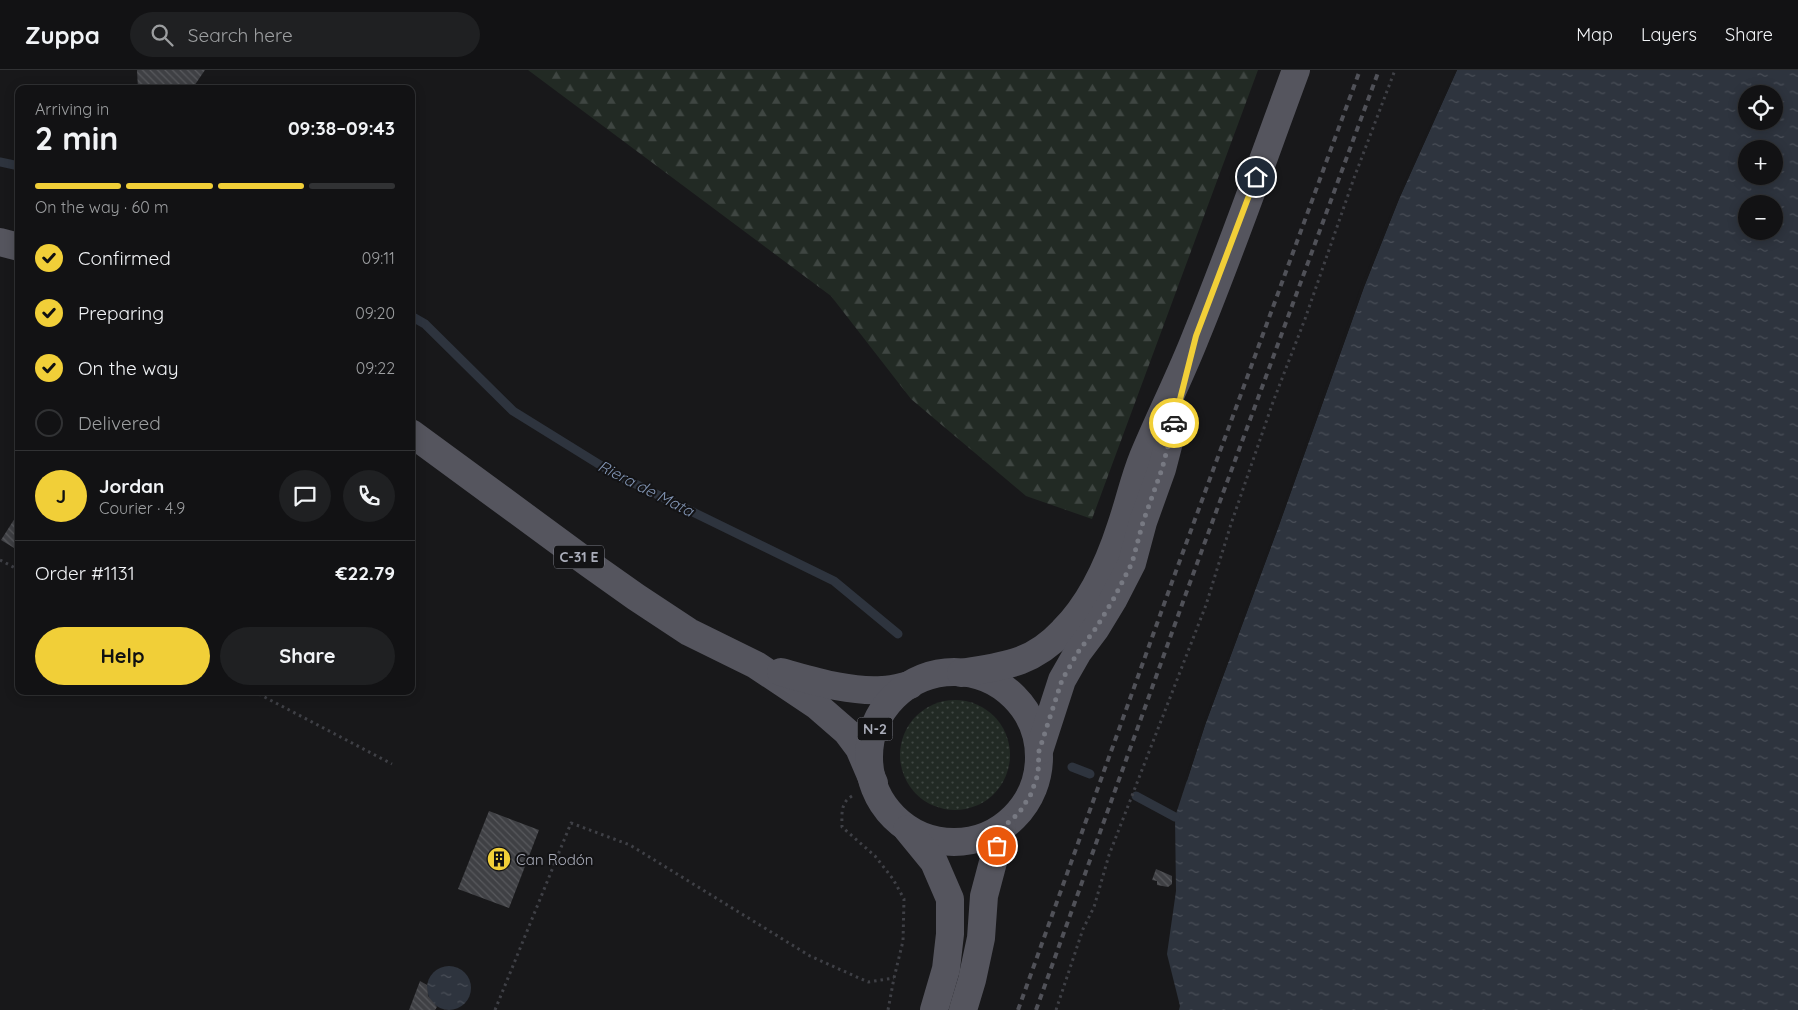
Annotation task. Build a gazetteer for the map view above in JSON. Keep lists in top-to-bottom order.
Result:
{
  "streets": {
    "main road": ["C-31 E", "N-2"]
  },
  "crossings": [
    ["C-31 E", "N-2"]
  ],
  "water": ["Riera de Mata"],
  "places": {
    "building": ["Can Rodón"]
  },
  "page": {
    "header": "Zuppa",
    "search": "Search here",
    "nav": ["Map", "Layers", "Share"],
    "map_buttons": ["+", "−"],
    "heading": ["2 min", "Arriving in", "09:38–09:43"],
    "panel": [
      "Jordan",
      "Courier · 4.9",
      "Order #1131",
      "€22.79"
    ],
    "bar": "On the way · 60 m",
    "list": [
      ["Confirmed", "09:11"],
      ["Preparing", "09:20"],
      ["On the way", "09:22"],
      "Delivered"
    ],
    "round": "J",
    "buttons": ["Help", "Share"]
  }
}
